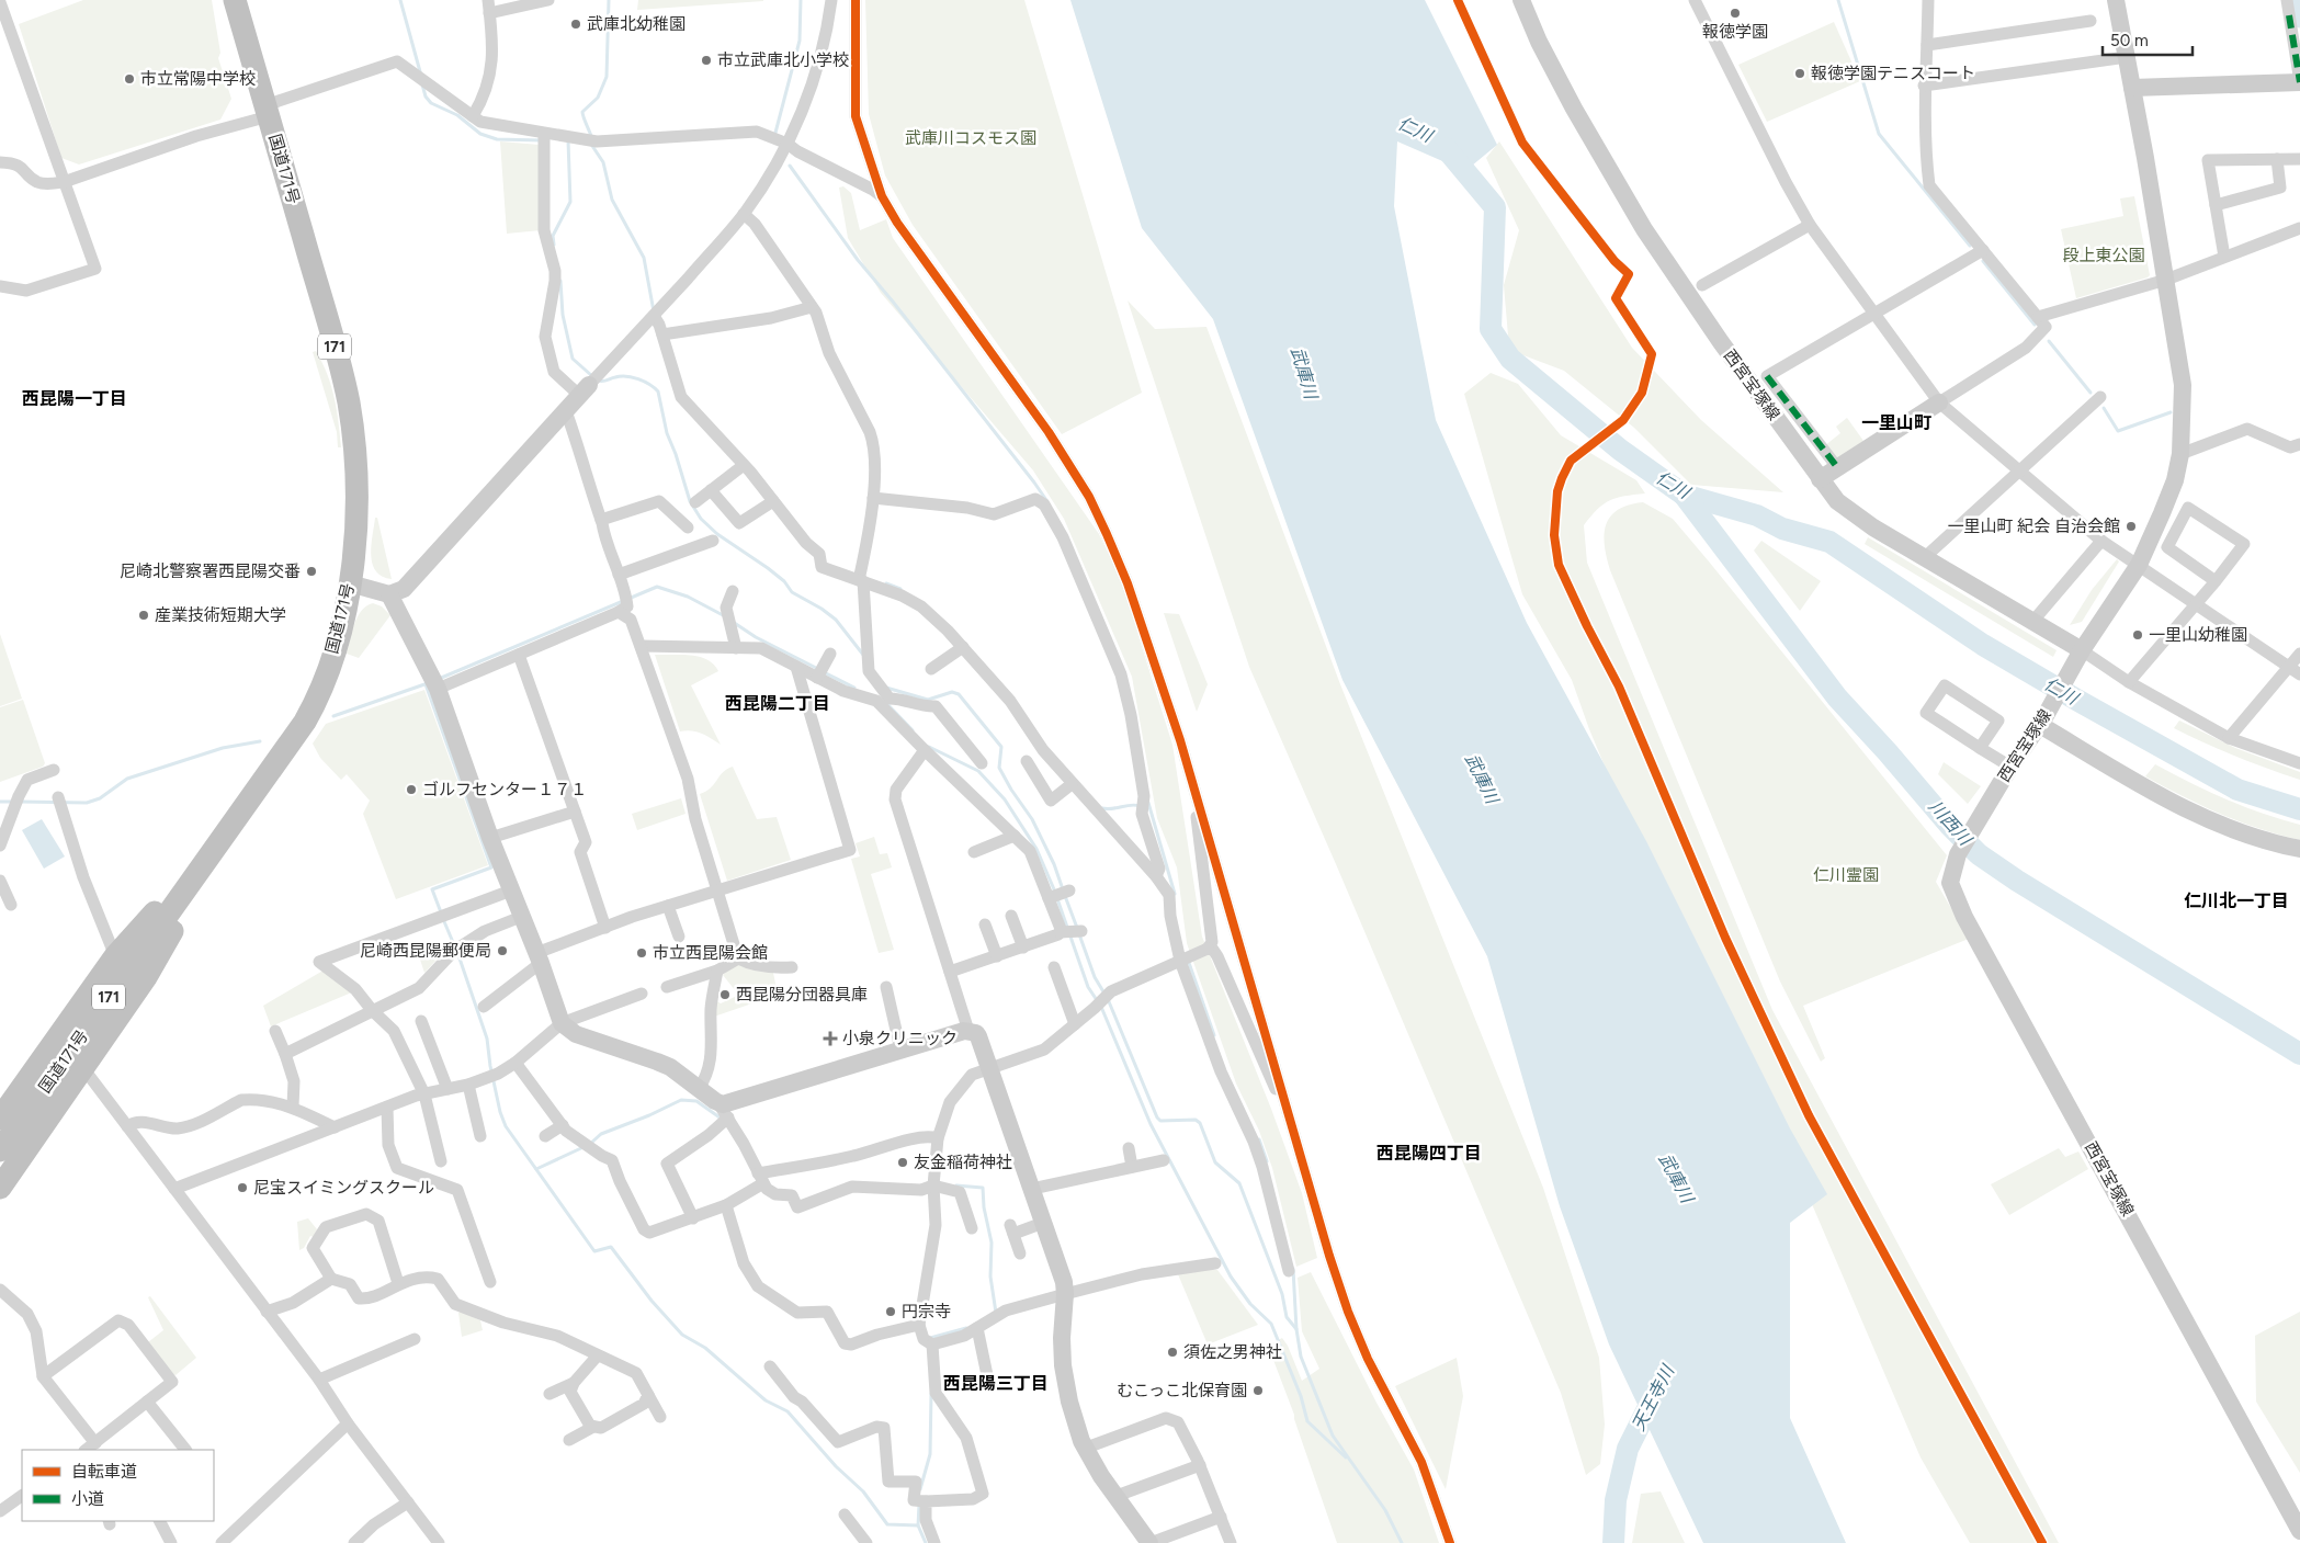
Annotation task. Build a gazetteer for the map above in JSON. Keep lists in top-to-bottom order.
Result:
{
  "streets": {
    "highway": ["国道171号", "171"],
    "street": ["西宮宝塚線"]
  },
  "districts": [
    "西昆陽一丁目",
    "一里山町",
    "西昆陽二丁目",
    "仁川北一丁目",
    "西昆陽四丁目",
    "西昆陽三丁目"
  ],
  "water": [
    "仁川",
    "武庫川",
    "川西川",
    "天王寺川"
  ],
  "parks": ["武庫川コスモス園", "段上東公園", "仁川霊園"],
  "places": {
    "other": [
      "報徳学園",
      "武庫北幼稚園",
      "市立武庫北小学校",
      "報徳学園テニスコート",
      "市立常陽中学校",
      "一里山町 紀会 自治会館",
      "尼崎北警察署西昆陽交番",
      "産業技術短期大学",
      "一里山幼稚園",
      "ゴルフセンター１７１",
      "尼崎西昆陽郵便局",
      "市立西昆陽会館",
      "西昆陽分団器具庫",
      "友金稲荷神社",
      "尼宝スイミングスクール",
      "円宗寺",
      "須佐之男神社",
      "むこっこ北保育園"
    ],
    "health": ["小泉クリニック"]
  },
  "legend": ["自転車道", "小道"],
  "scale_bar": "50 m"
}
